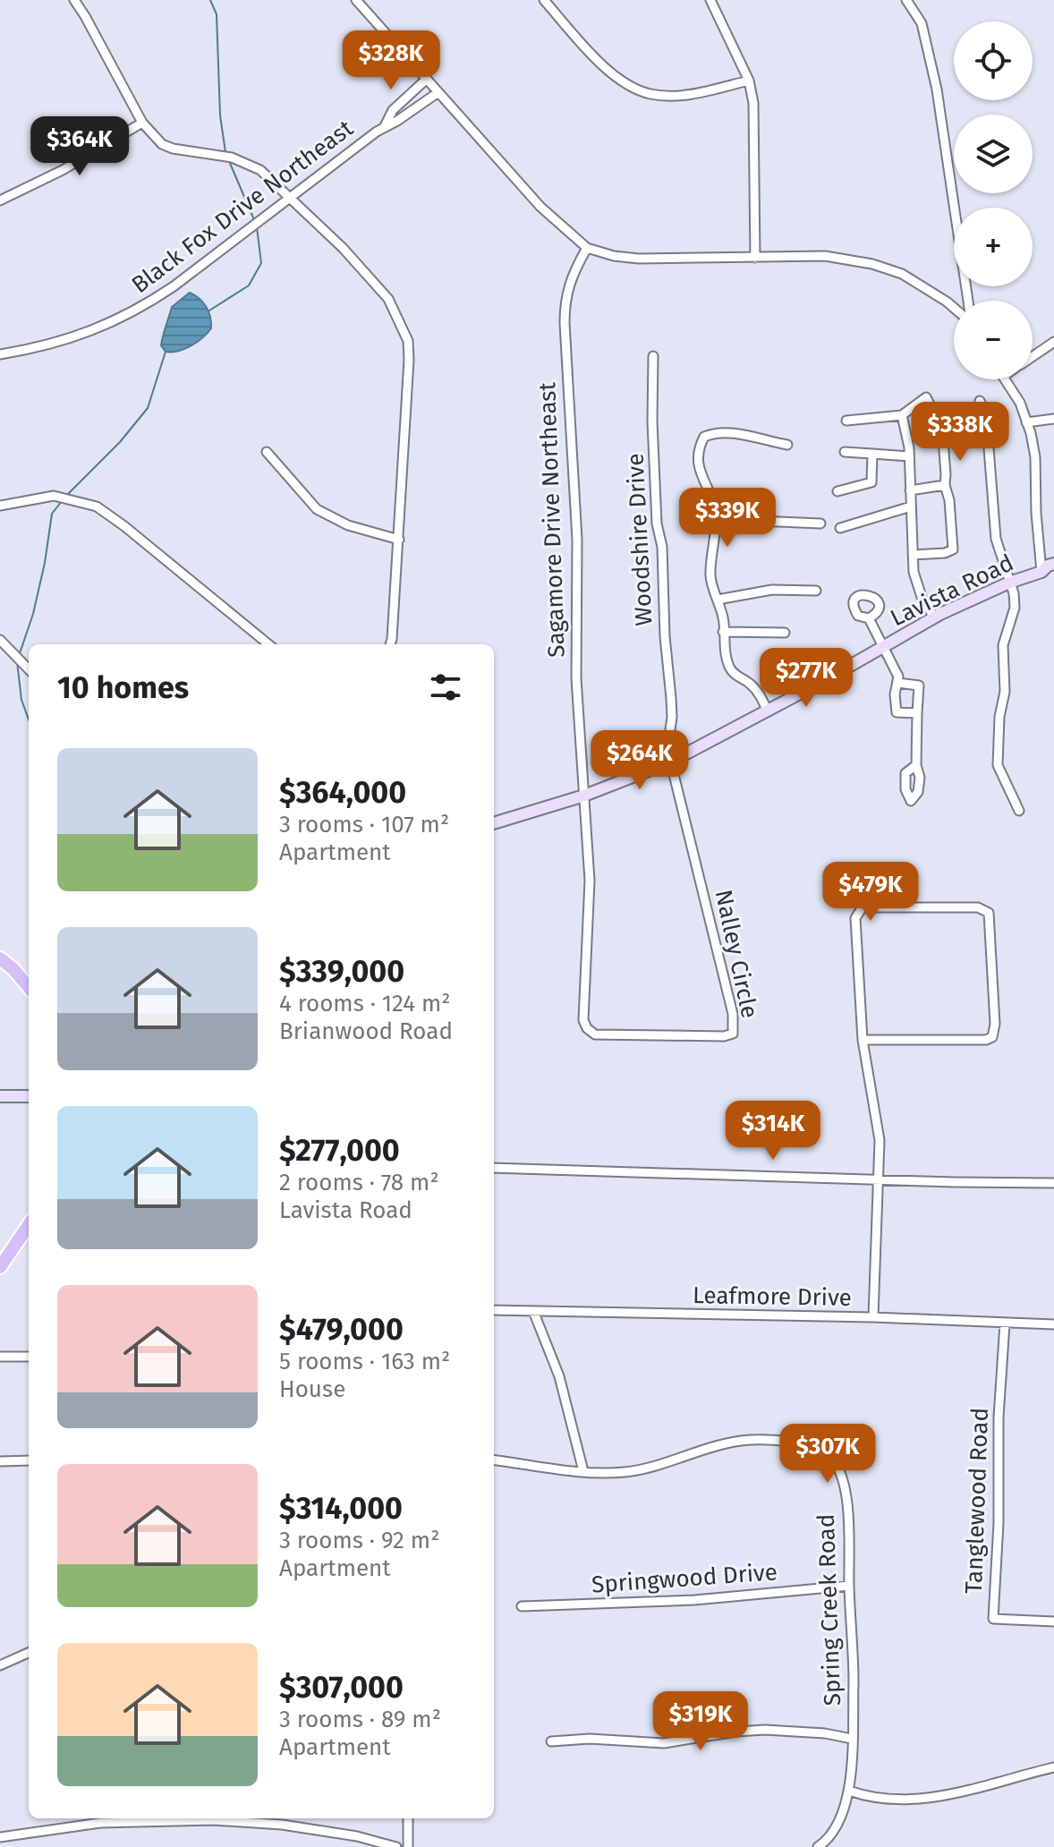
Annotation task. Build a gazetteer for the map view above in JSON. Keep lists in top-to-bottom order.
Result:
{
  "streets": {
    "main road": ["Lavista Road"],
    "street": [
      "Black Fox Drive Northeast",
      "Sagamore Drive Northeast",
      "Woodshire Drive",
      "Nalley Circle",
      "Leafmore Drive",
      "Tanglewood Road",
      "Springwood Drive",
      "Spring Creek Road"
    ]
  },
  "crossings": [
    ["Sagamore Drive Northeast", "Lavista Road"],
    ["Sagamore Drive Northeast", "Nalley Circle"],
    ["Woodshire Drive", "Lavista Road"],
    ["Woodshire Drive", "Nalley Circle"],
    ["Lavista Road", "Nalley Circle"],
    ["Leafmore Drive", "Tanglewood Road"],
    ["Springwood Drive", "Spring Creek Road"]
  ],
  "page": {
    "map_buttons": ["+", "−"],
    "price": [
      "$328K",
      "$364K",
      "$338K",
      "$339K",
      "$277K",
      "$264K",
      "$479K",
      "$314K",
      "$307K",
      "$319K"
    ],
    "heading": "10 homes",
    "list": [
      {
        "name": "$364,000",
        "note": "3 rooms · 107 m² · Apartment"
      },
      {
        "name": "$339,000",
        "note": "4 rooms · 124 m² · Brianwood Road"
      },
      {
        "name": "$277,000",
        "note": "2 rooms · 78 m² · Lavista Road"
      },
      {
        "name": "$479,000",
        "note": "5 rooms · 163 m² · House"
      },
      {
        "name": "$314,000",
        "note": "3 rooms · 92 m² · Apartment"
      },
      {
        "name": "$307,000",
        "note": "3 rooms · 89 m² · Apartment"
      }
    ]
  }
}
